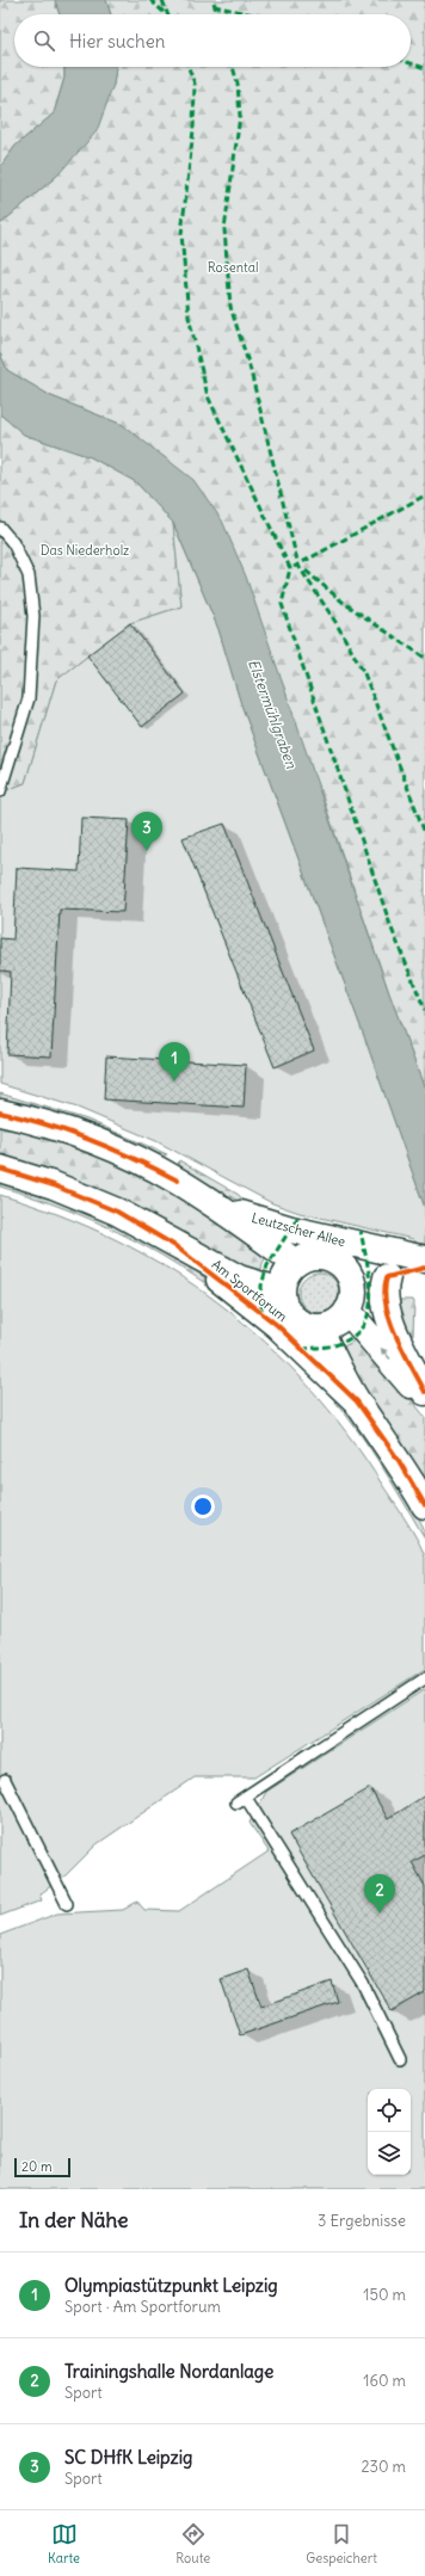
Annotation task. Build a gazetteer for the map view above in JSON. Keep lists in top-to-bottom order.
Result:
{
  "streets": {
    "main road": ["Leutzscher Allee", "Am Sportforum"]
  },
  "crossings": [
    ["Leutzscher Allee", "Am Sportforum"]
  ],
  "water": ["Elstermühlgraben"],
  "parks": ["Rosental", "Das Niederholz"],
  "scale_bar": "20 m",
  "page": {
    "search": "Hier suchen",
    "pins": ["3", "1", "2"],
    "scale": "20 m",
    "heading": ["In der Nähe", "3 Ergebnisse"],
    "list": [
      {
        "mark": "1",
        "name": "Olympiastützpunkt Leipzig",
        "note": "Sport · Am Sportforum",
        "value": "150 m"
      },
      {
        "mark": "2",
        "name": "Trainingshalle Nordanlage",
        "note": "Sport",
        "value": "160 m"
      },
      {
        "mark": "3",
        "name": "SC DHfK Leipzig",
        "note": "Sport",
        "value": "230 m"
      }
    ],
    "nav": ["Karte", "Route", "Gespeichert"]
  }
}
